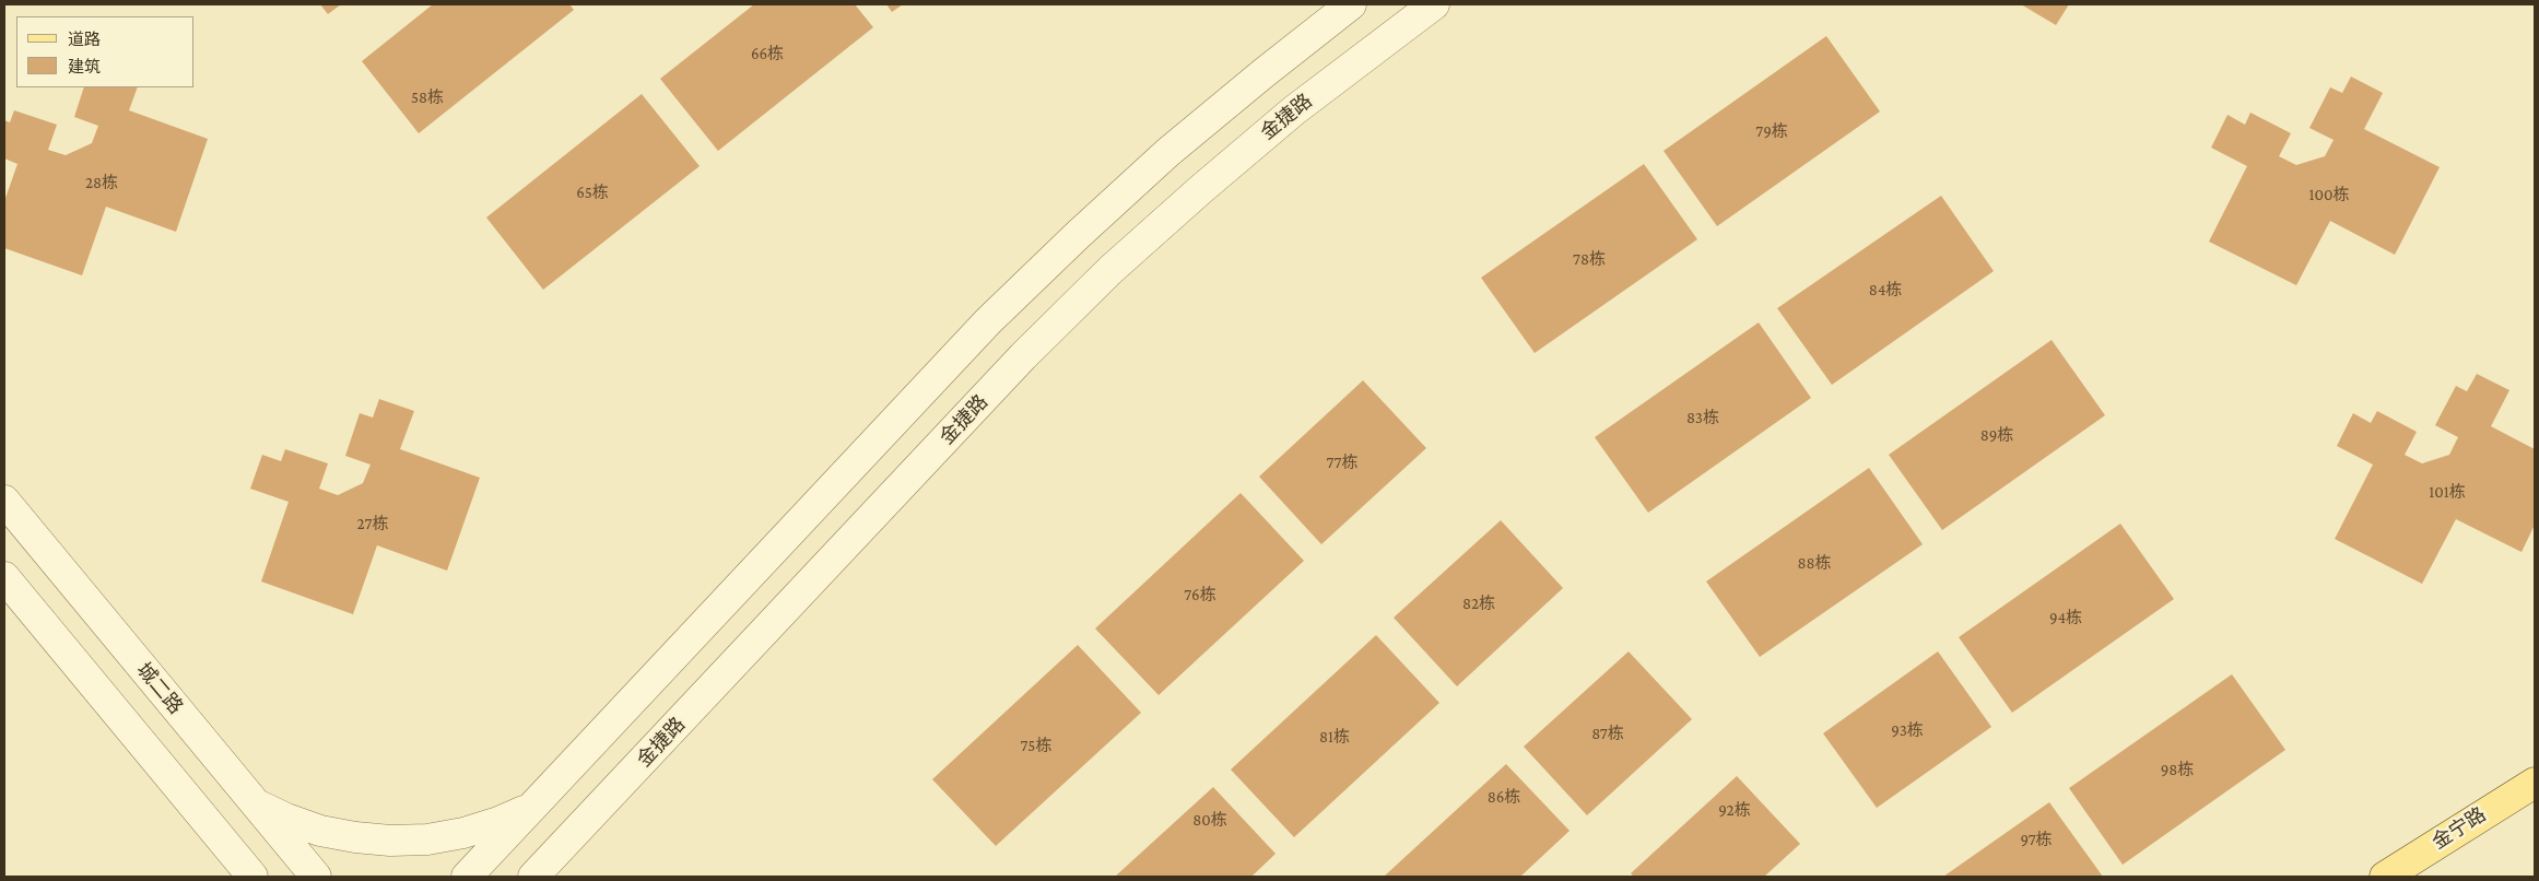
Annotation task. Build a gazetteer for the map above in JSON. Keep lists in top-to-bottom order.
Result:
{
  "streets": {
    "main road": ["金宁路"],
    "street": ["金捷路", "城二路"]
  },
  "house_numbers": [
    "66栋",
    "58栋",
    "79栋",
    "28栋",
    "65栋",
    "100栋",
    "78栋",
    "84栋",
    "83栋",
    "89栋",
    "77栋",
    "101栋",
    "27栋",
    "88栋",
    "76栋",
    "82栋",
    "94栋",
    "93栋",
    "87栋",
    "81栋",
    "75栋",
    "98栋",
    "86栋",
    "92栋",
    "80栋",
    "97栋"
  ],
  "legend": ["道路", "建筑"]
}
